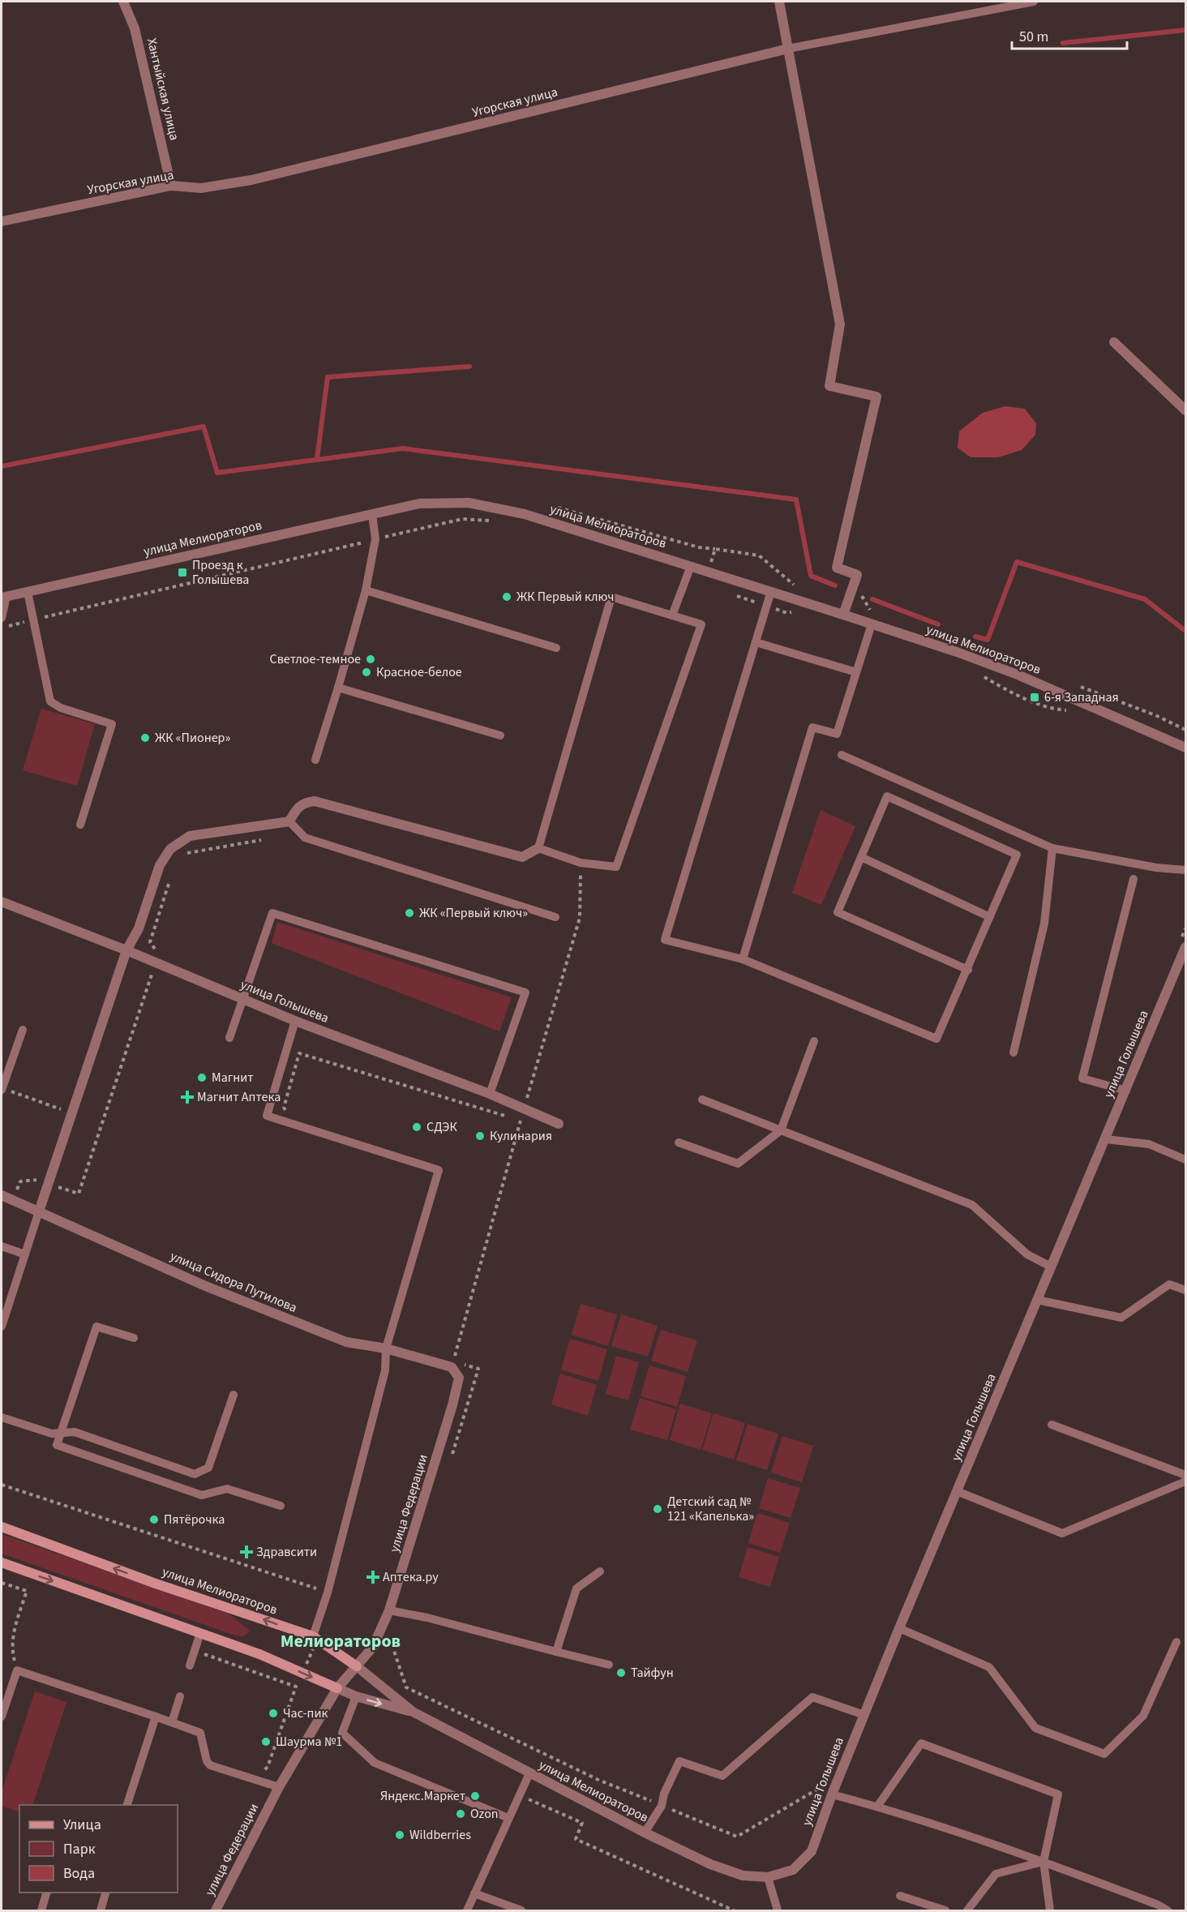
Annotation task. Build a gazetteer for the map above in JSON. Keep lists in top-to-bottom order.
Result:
{
  "streets": {
    "street": [
      "Хантыйская улица",
      "Угорская улица",
      "улица Мелиораторов",
      "улица Голышева",
      "улица Сидора Путилова",
      "улица Федерации"
    ]
  },
  "crossings": [
    ["Хантыйская улица", "Угорская улица"],
    ["улица Мелиораторов", "улица Голышева"],
    ["улица Мелиораторов", "улица Федерации"],
    ["улица Сидора Путилова", "улица Федерации"]
  ],
  "districts": ["Мелиораторов"],
  "places": {
    "transit": ["Проезд к Голышева", "6-я Западная"],
    "other": [
      "ЖК Первый ключ",
      "Светлое-темное",
      "Красное-белое",
      "ЖК «Пионер»",
      "ЖК «Первый ключ»",
      "Магнит",
      "СДЭК",
      "Кулинария",
      "Детский сад № 121 «Капелька»",
      "Пятёрочка",
      "Тайфун",
      "Час-пик",
      "Шаурма №1",
      "Яндекс.Маркет",
      "Ozon",
      "Wildberries"
    ],
    "health": ["Магнит Аптека", "Здравсити", "Аптека.ру"]
  },
  "legend": ["Улица", "Парк", "Вода"],
  "scale_bar": "50 m"
}
